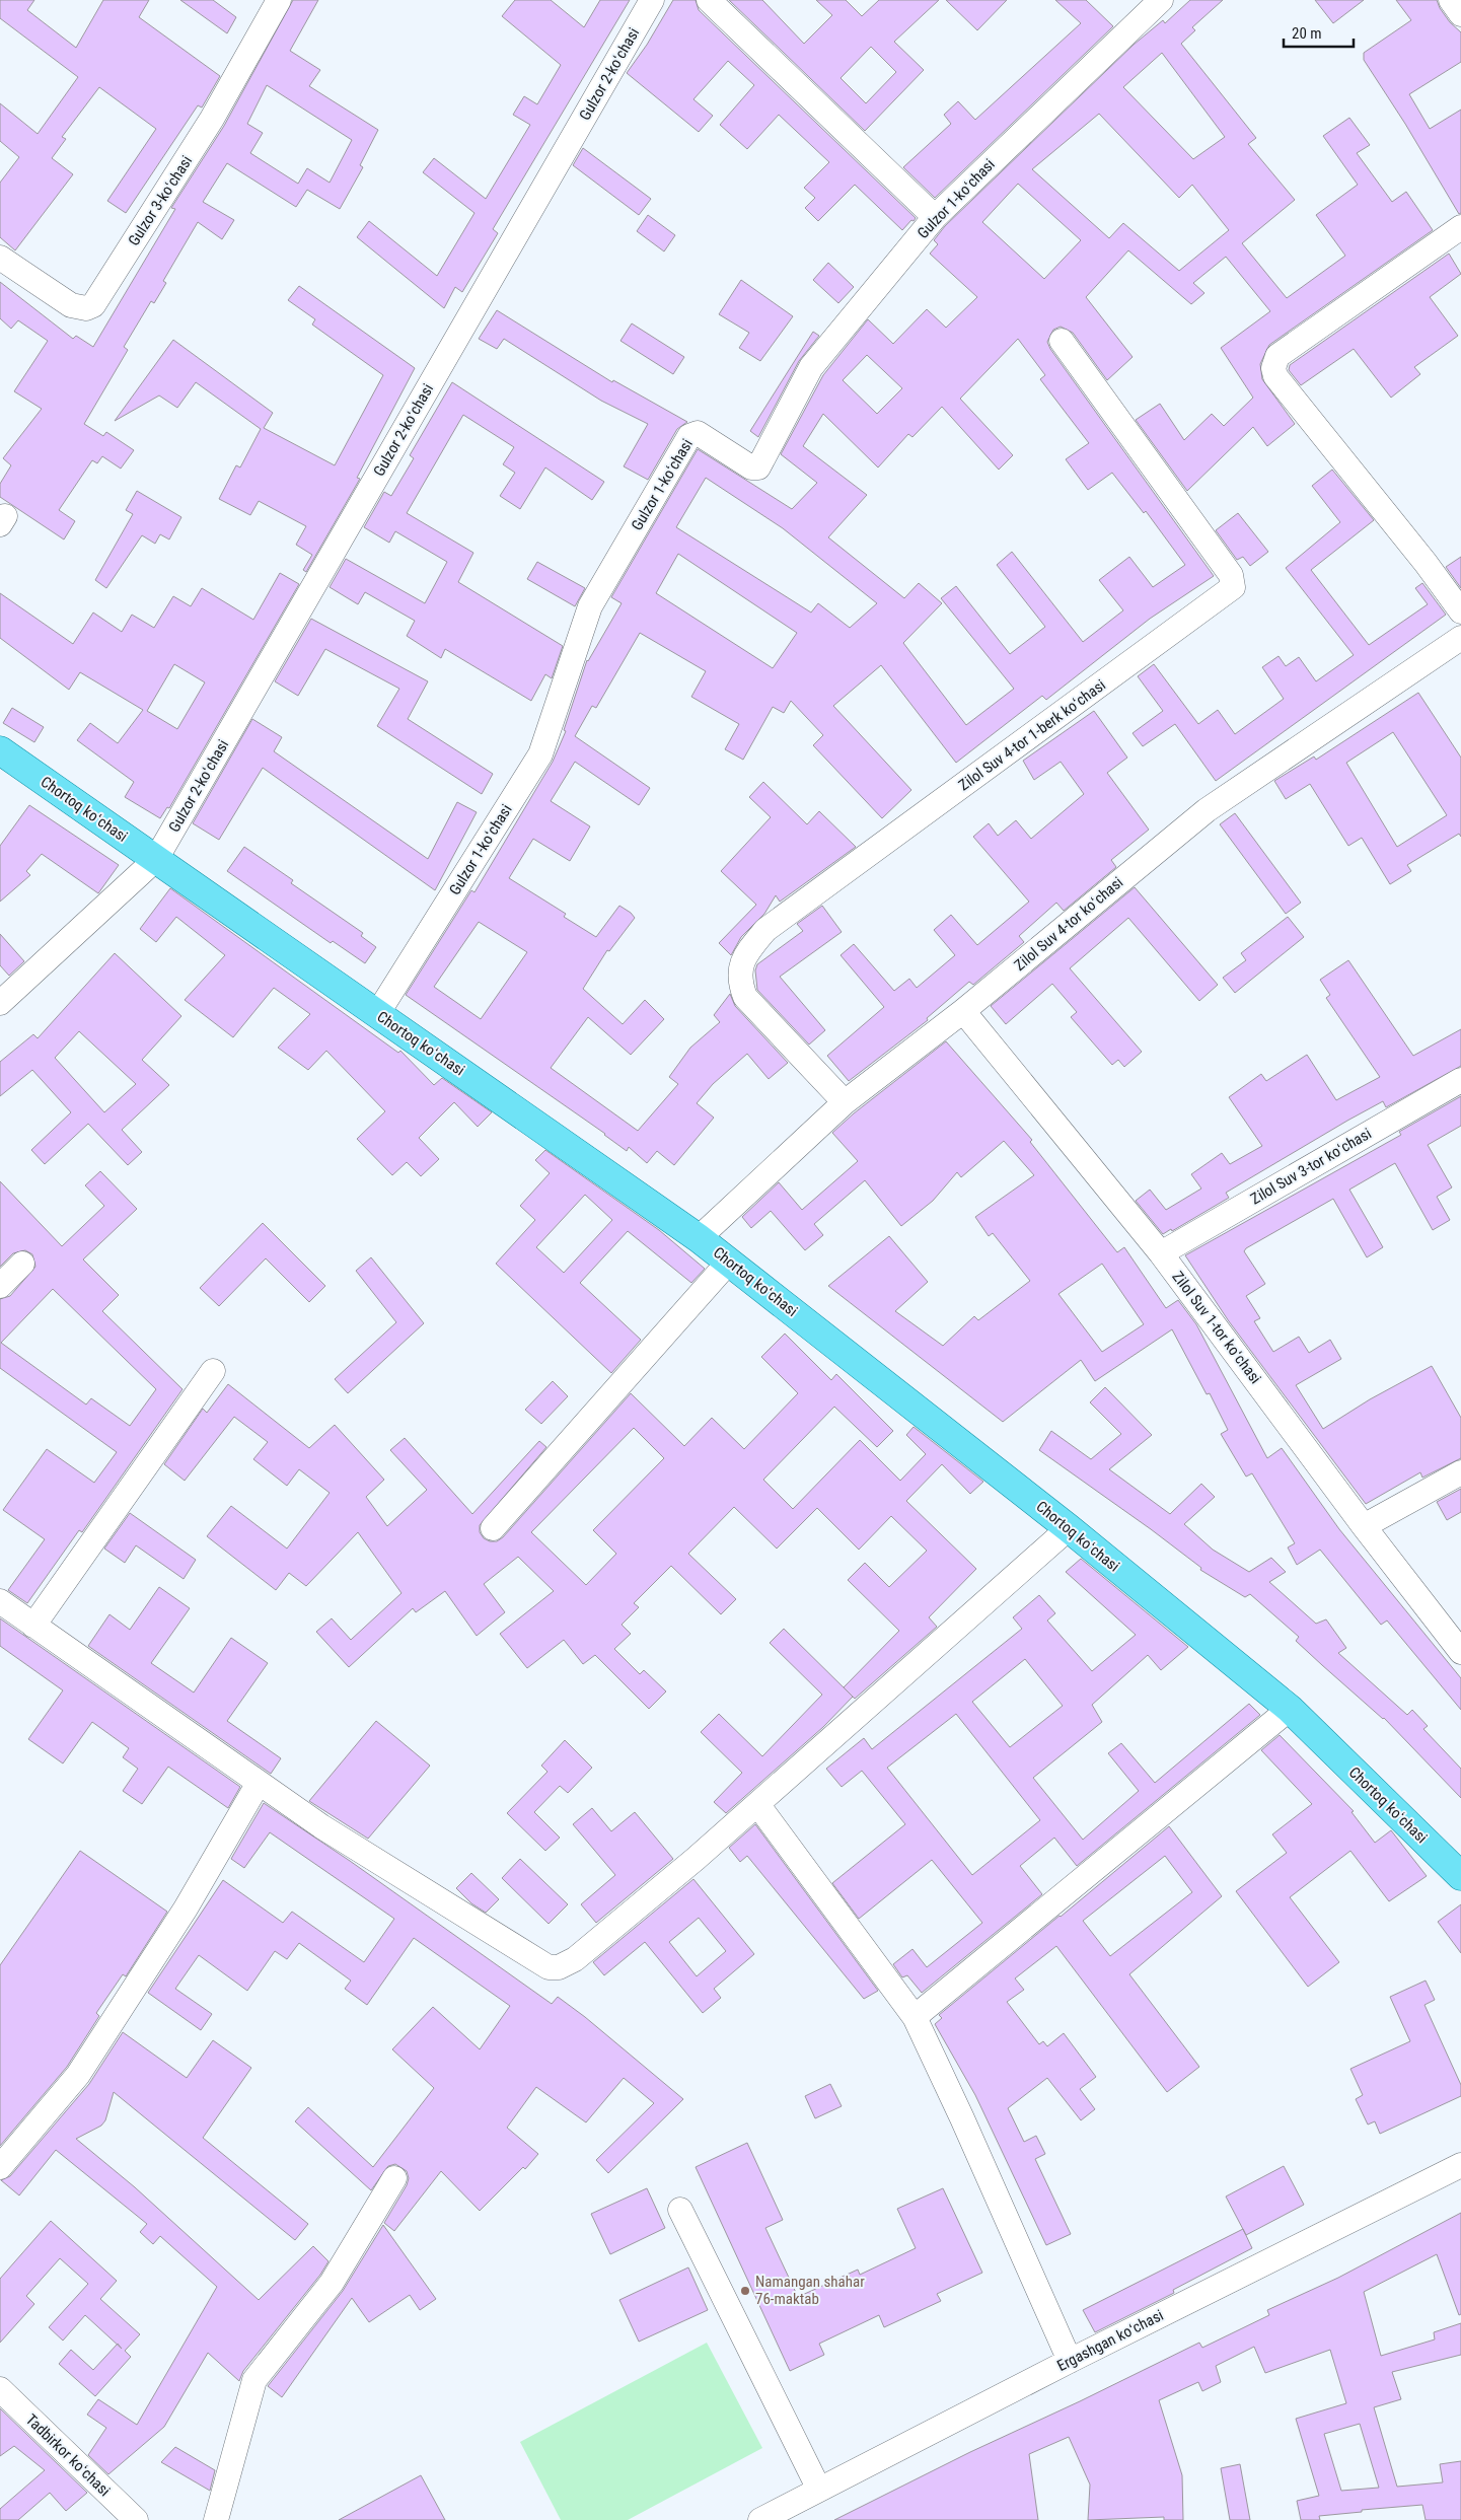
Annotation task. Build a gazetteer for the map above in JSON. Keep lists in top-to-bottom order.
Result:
{
  "streets": {
    "main road": ["Chortoq koʻchasi"],
    "street": [
      "Gulzor 2-koʻchasi",
      "Gulzor 1-koʻchasi",
      "Gulzor 3-koʻchasi",
      "Zilol Suv 4-tor 1-berk koʻchasi",
      "Zilol Suv 4-tor koʻchasi",
      "Zilol Suv 3-tor koʻchasi",
      "Zilol Suv 1-tor koʻchasi",
      "Ergashgan koʻchasi",
      "Tadbirkor koʻchasi"
    ]
  },
  "crossings": [
    ["Gulzor 2-koʻchasi", "Chortoq koʻchasi"],
    ["Gulzor 1-koʻchasi", "Chortoq koʻchasi"],
    ["Zilol Suv 4-tor 1-berk koʻchasi", "Zilol Suv 4-tor koʻchasi"],
    ["Chortoq koʻchasi", "Zilol Suv 4-tor koʻchasi"],
    ["Zilol Suv 4-tor koʻchasi", "Zilol Suv 1-tor koʻchasi"],
    ["Zilol Suv 3-tor koʻchasi", "Zilol Suv 1-tor koʻchasi"]
  ],
  "places": ["Namangan shahar 76-maktab"],
  "scale_bar": "20 m"
}
